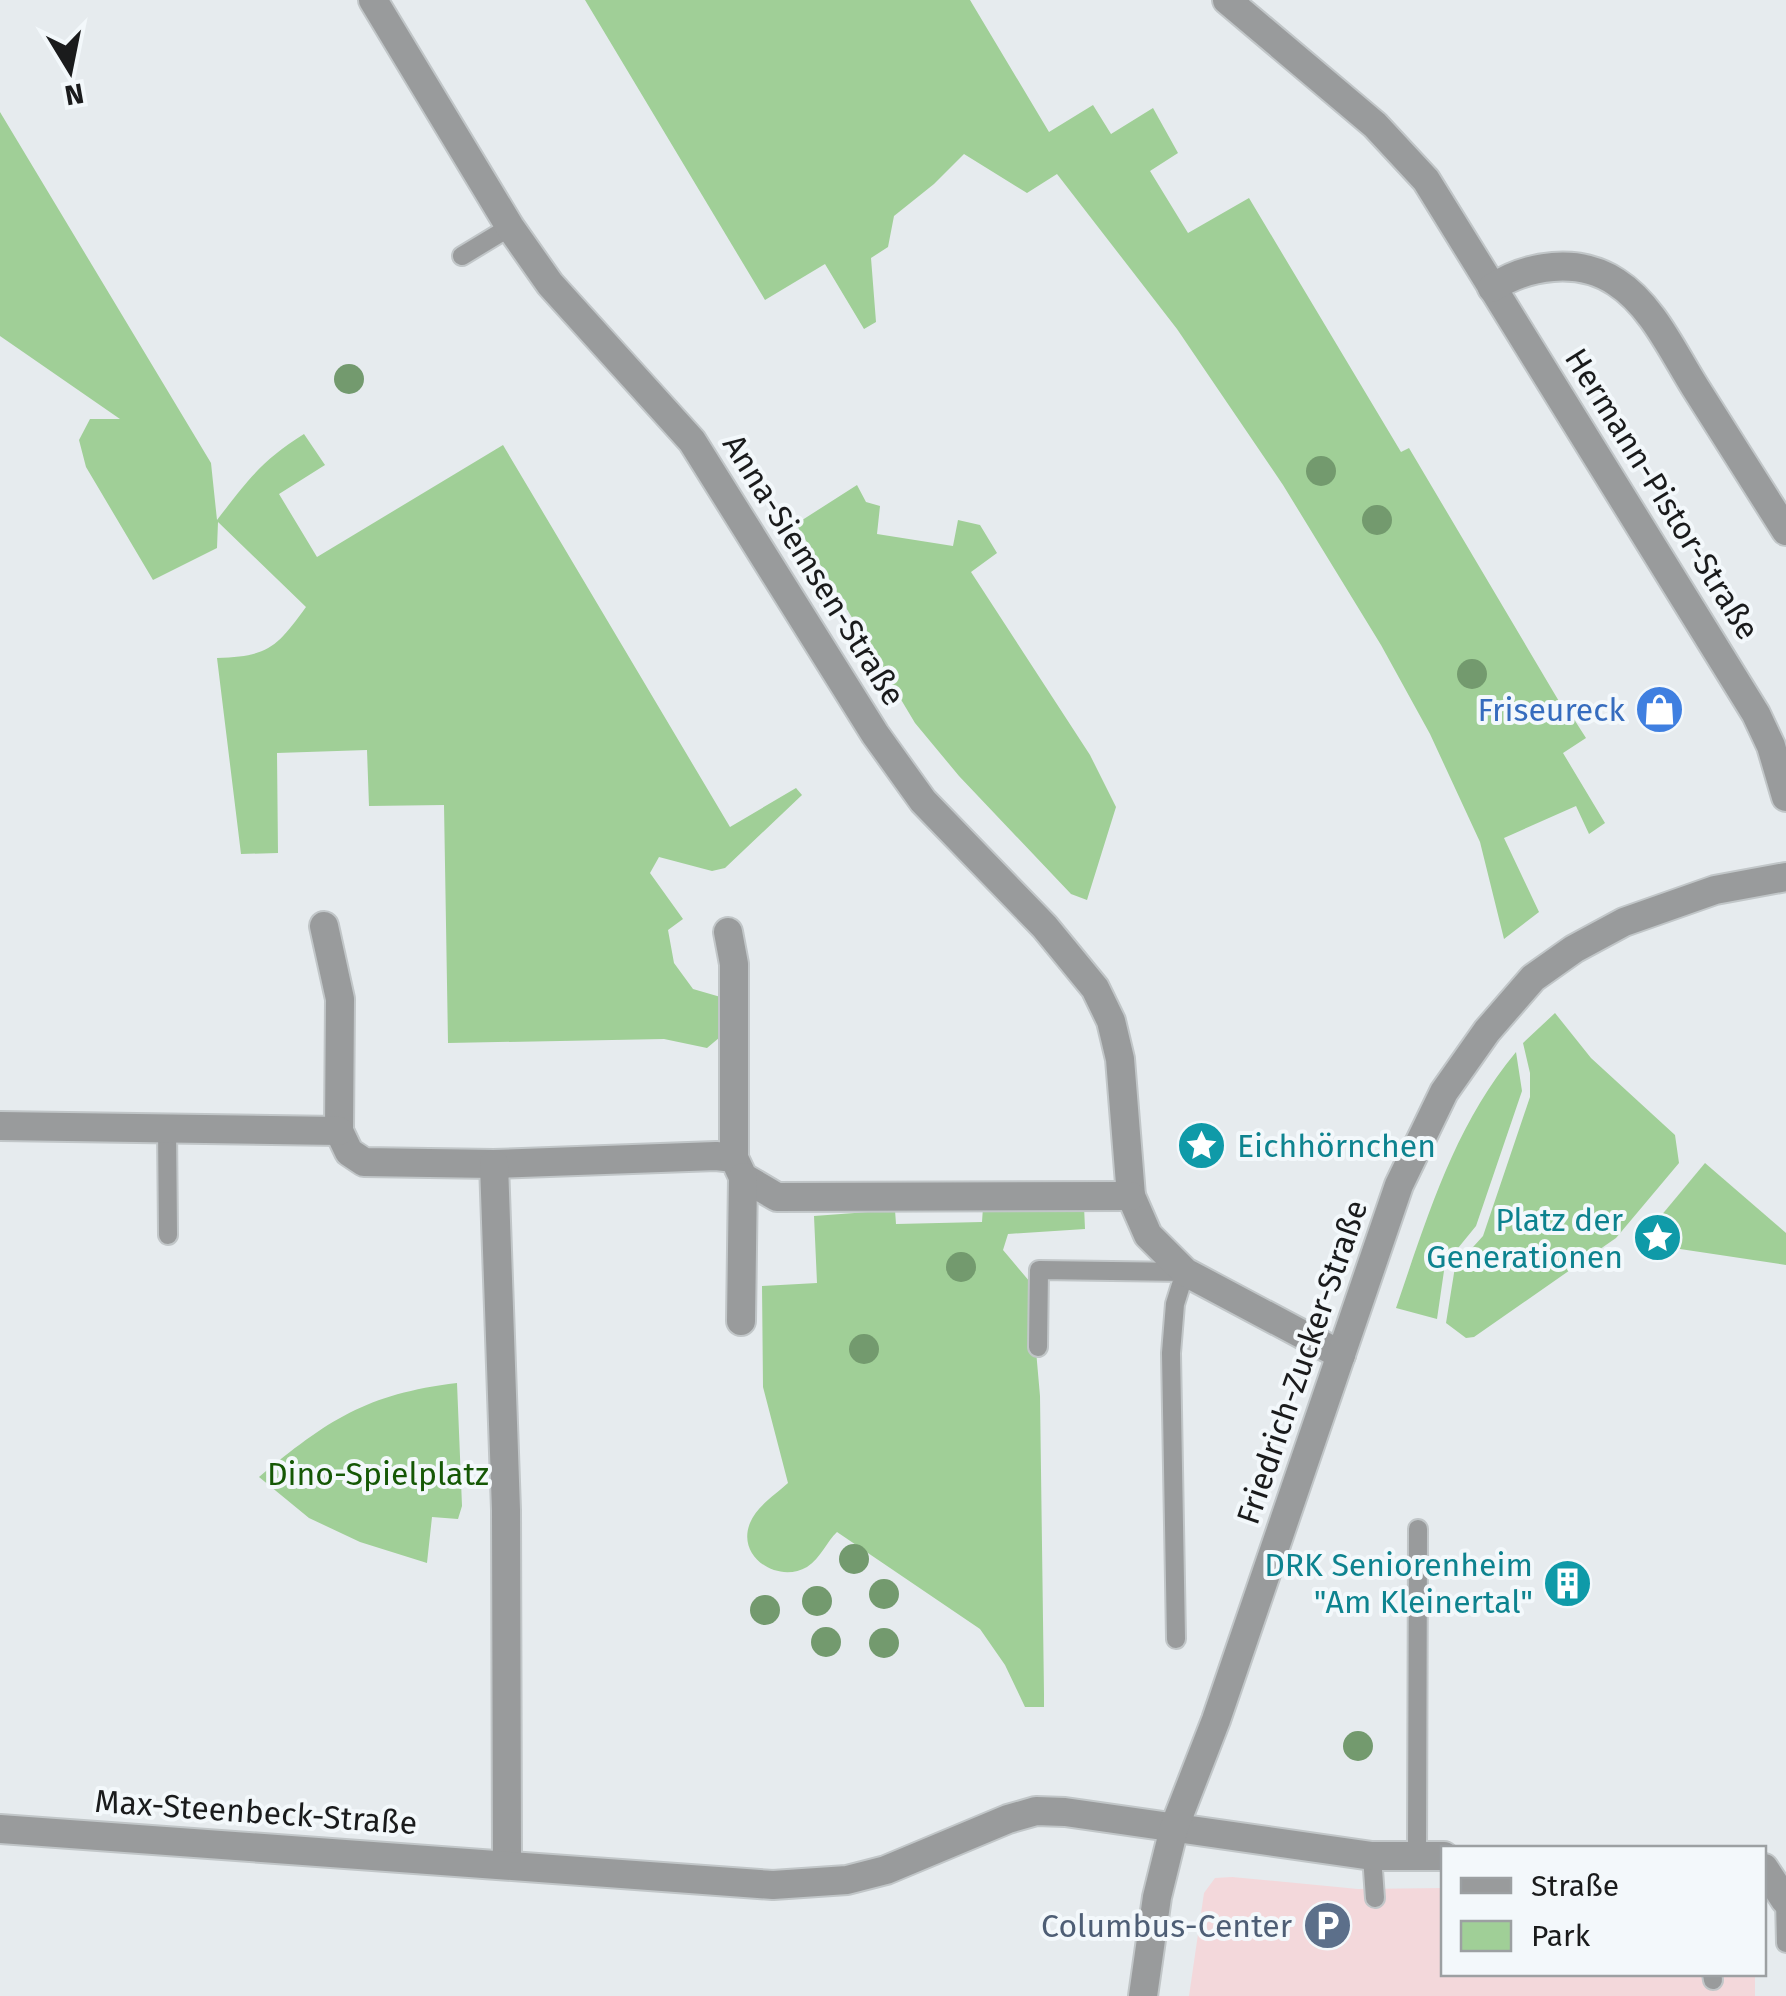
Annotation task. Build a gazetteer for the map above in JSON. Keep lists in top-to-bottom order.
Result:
{
  "streets": {
    "street": [
      "Hermann-Pistor-Straße",
      "Anna-Siemsen-Straße",
      "Friedrich-Zucker-Straße",
      "Max-Steenbeck-Straße"
    ]
  },
  "crossings": [
    ["Anna-Siemsen-Straße", "Friedrich-Zucker-Straße"],
    ["Friedrich-Zucker-Straße", "Max-Steenbeck-Straße"]
  ],
  "parks": ["Dino-Spielplatz"],
  "places": {
    "shop": ["Friseureck"],
    "place": ["Eichhörnchen", "Platz der Generationen"],
    "building": ["DRK Seniorenheim \"Am Kleinertal\""],
    "parking": ["Columbus-Center"]
  },
  "legend": ["Straße", "Park"],
  "north": "bottom"
}
